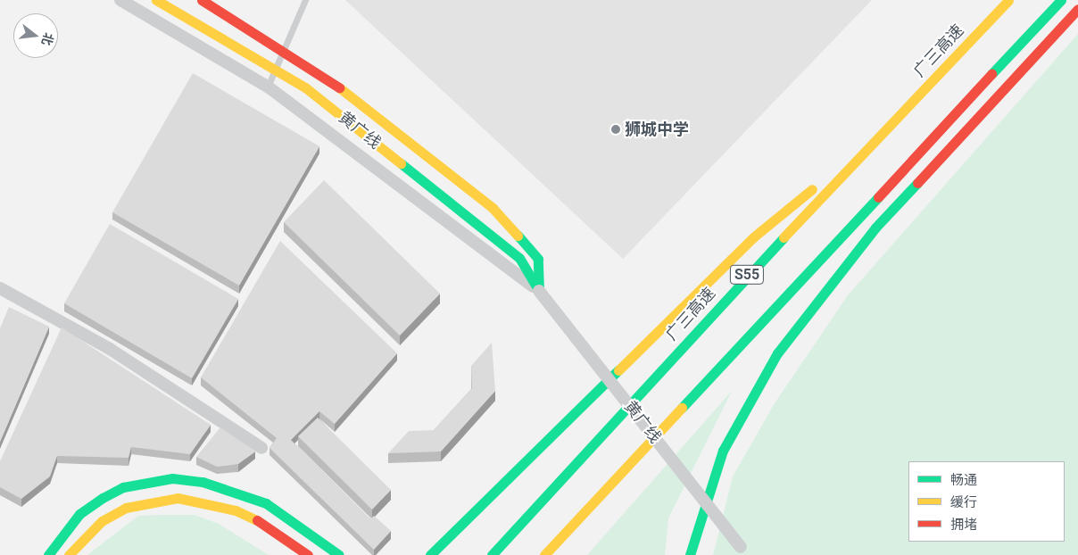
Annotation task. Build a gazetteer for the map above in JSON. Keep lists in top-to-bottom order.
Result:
{
  "streets": {
    "main road": ["广三高速", "黄广线", "S55"]
  },
  "places": ["狮城中学"],
  "legend": ["畅通", "缓行", "拥堵"],
  "north": "right"
}
